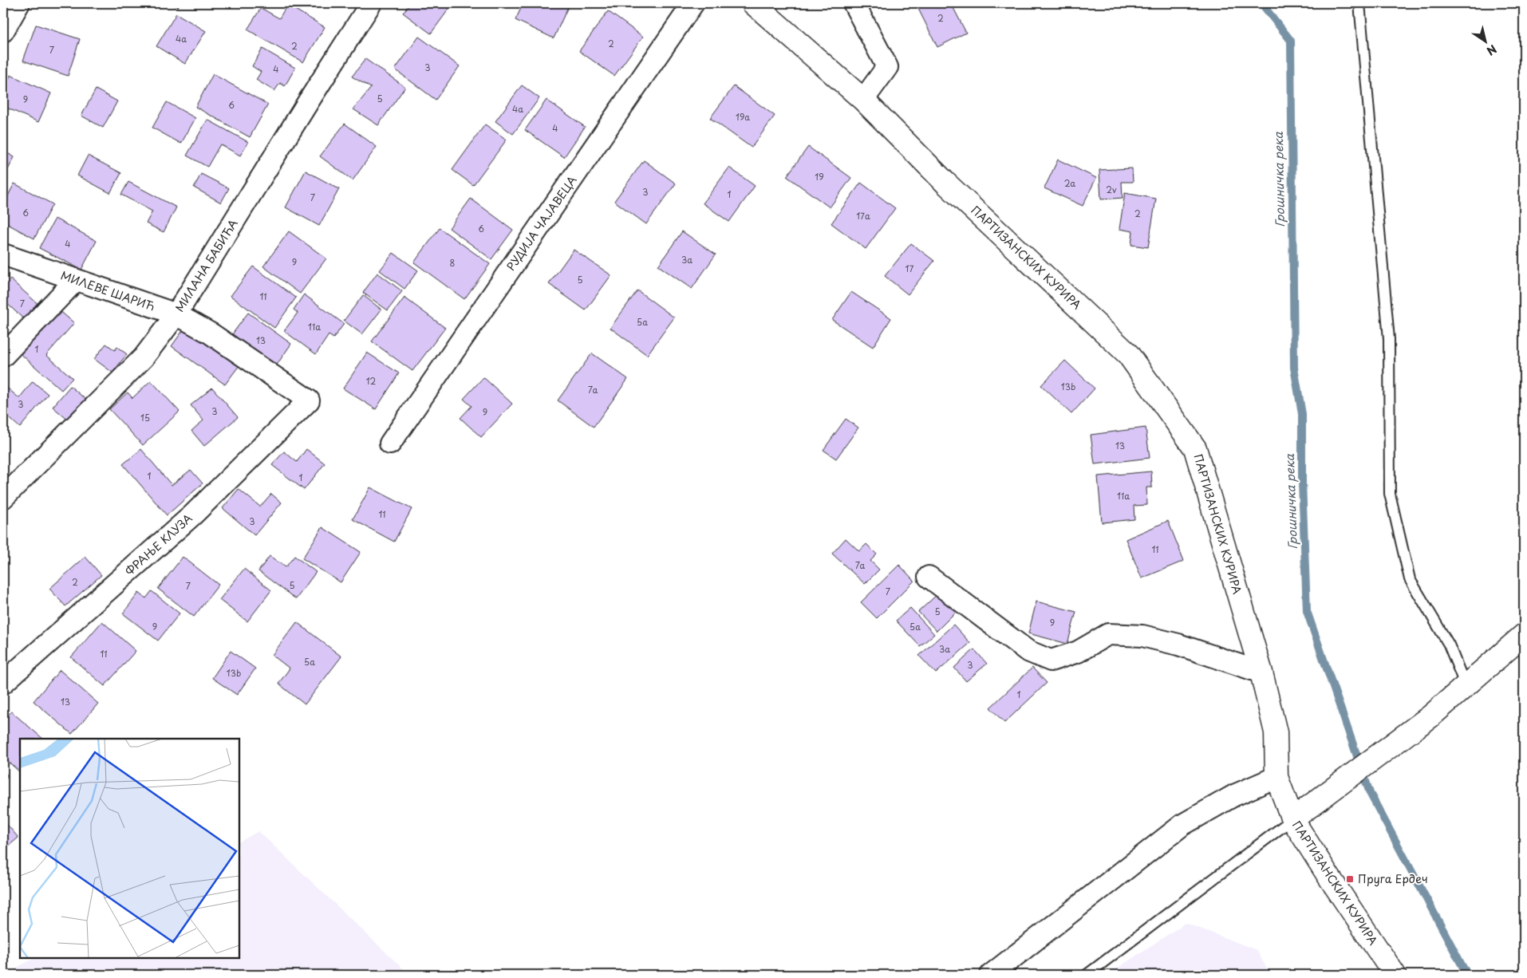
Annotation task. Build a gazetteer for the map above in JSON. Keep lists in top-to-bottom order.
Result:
{
  "streets": {
    "street": [
      "РУДИЈА ЧАЈАВЕЦА",
      "ПАРТИЗАНСКИХ КУРИРА",
      "МИЛАНА БАБИЋА",
      "МИЛЕВЕ ШАРИЋ",
      "ФРАЊЕ КЛУЗА"
    ]
  },
  "crossings": [
    ["МИЛАНА БАБИЋА", "МИЛЕВЕ ШАРИЋ"],
    ["МИЛЕВЕ ШАРИЋ", "ФРАЊЕ КЛУЗА"]
  ],
  "water": ["Грошничка река"],
  "places": {
    "transit": ["Пруга Ердеч"]
  },
  "house_numbers": [
    "2",
    "4a",
    "2",
    "2",
    "7",
    "3",
    "4",
    "5",
    "9",
    "6",
    "4a",
    "19a",
    "4",
    "19",
    "2a",
    "2v",
    "3",
    "1",
    "7",
    "6",
    "2",
    "17a",
    "6",
    "4",
    "3a",
    "9",
    "8",
    "17",
    "5",
    "11",
    "7",
    "5a",
    "11a",
    "13",
    "1",
    "12",
    "13b",
    "7a",
    "3",
    "3",
    "9",
    "15",
    "13",
    "1",
    "1",
    "11a",
    "11",
    "3",
    "11",
    "7a",
    "2",
    "5",
    "7",
    "7",
    "5",
    "9",
    "9",
    "5a",
    "3a",
    "11",
    "5a",
    "3",
    "13b",
    "1",
    "13"
  ],
  "north": "bottom right"
}
